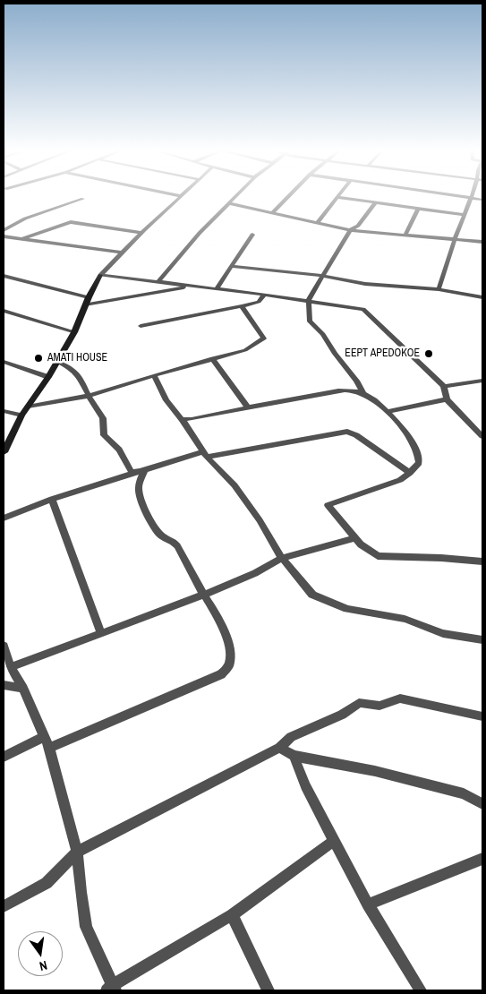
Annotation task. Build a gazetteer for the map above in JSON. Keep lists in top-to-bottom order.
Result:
{
  "places": ["EEPT APEDOKOE", "AMATI HOUSE"],
  "north": "bottom"
}
